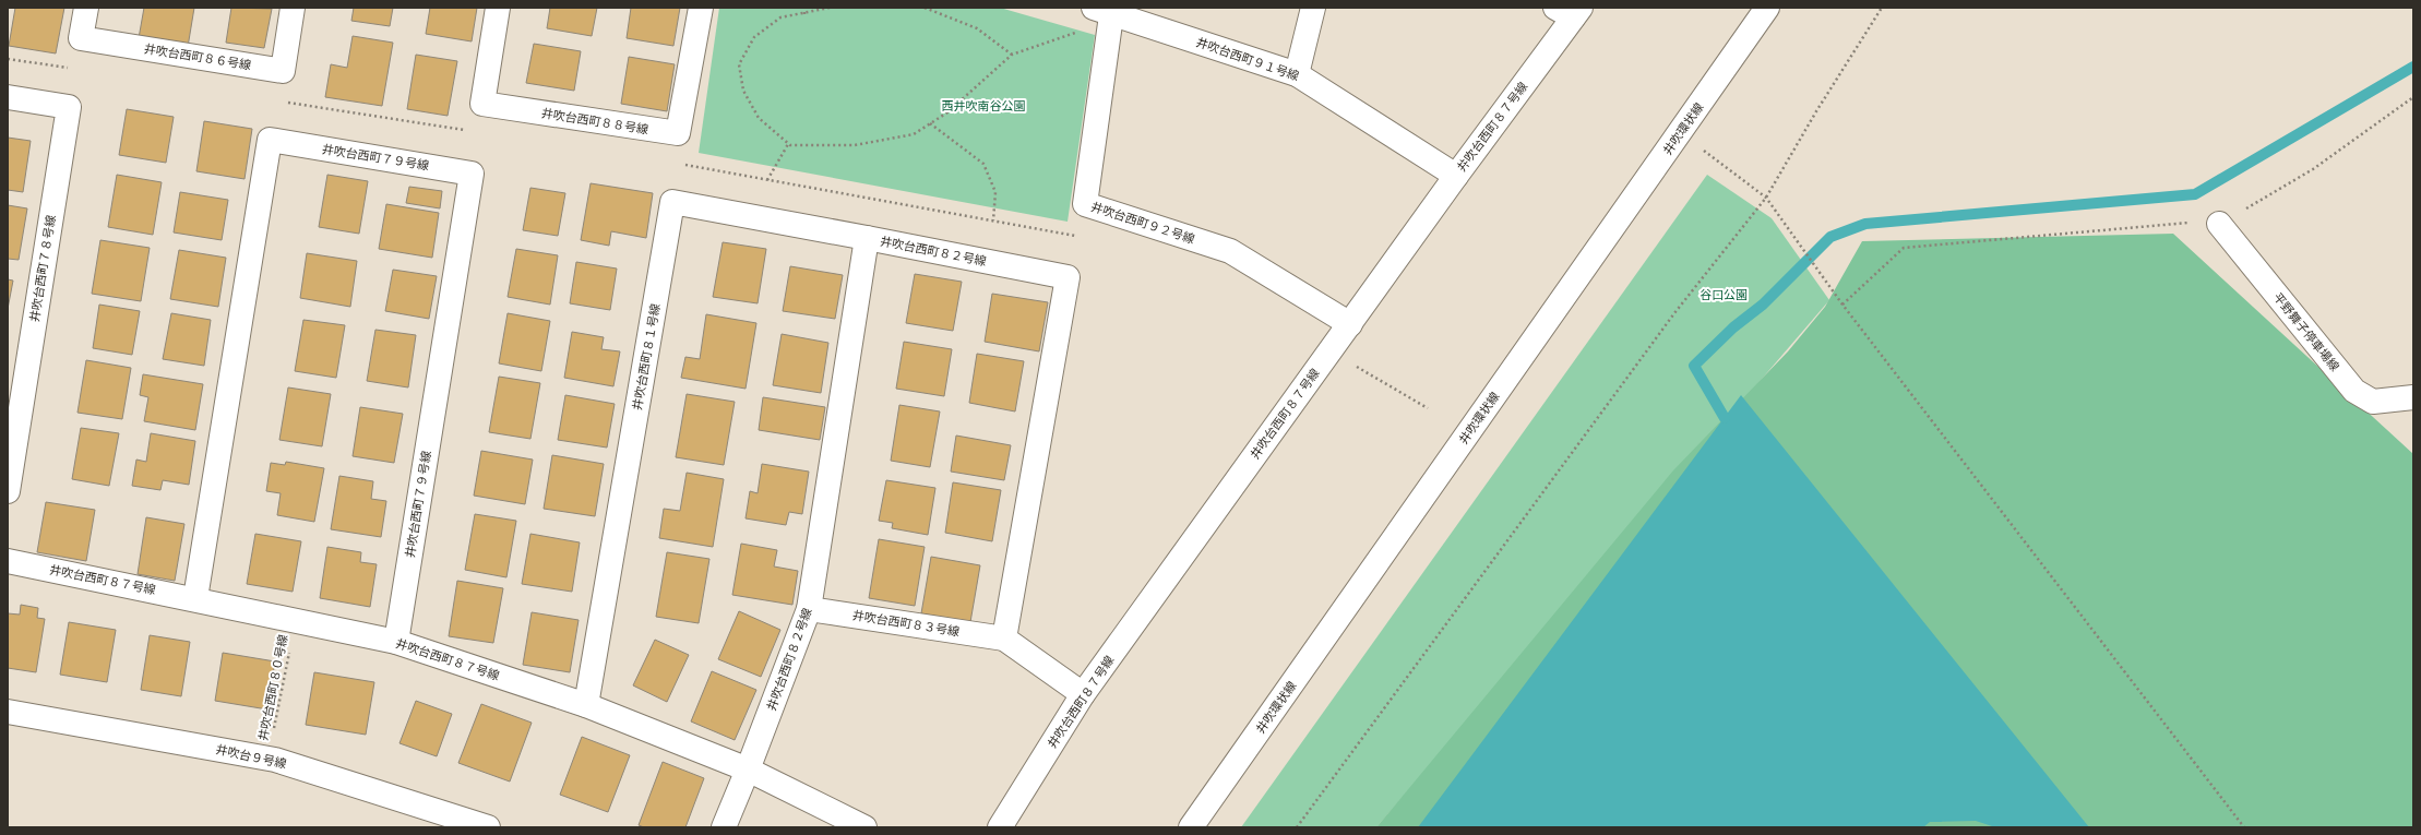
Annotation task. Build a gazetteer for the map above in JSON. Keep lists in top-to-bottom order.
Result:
{
  "streets": {
    "street": [
      "井吹台西町８６号線",
      "井吹台西町９１号線",
      "井吹台西町８８号線",
      "井吹台西町８７号線",
      "井吹環状線",
      "井吹台西町７９号線",
      "井吹台西町９２号線",
      "井吹台西町８２号線",
      "井吹台西町７８号線",
      "平野舞子停車場線",
      "井吹台西町８１号線",
      "井吹台西町８３号線",
      "井吹台９号線"
    ],
    "path": ["井吹台西町８０号線"]
  },
  "crossings": [
    ["井吹台西町９１号線", "井吹台西町８７号線"],
    ["井吹台西町９１号線", "井吹台西町９２号線"],
    ["井吹台西町８７号線", "井吹台西町７９号線"],
    ["井吹台西町８７号線", "井吹台西町９２号線"],
    ["井吹台西町８７号線", "井吹台西町８２号線"],
    ["井吹台西町８７号線", "井吹台西町８１号線"],
    ["井吹台西町８７号線", "井吹台西町８０号線"],
    ["井吹台西町８２号線", "井吹台西町８１号線"],
    ["井吹台西町８２号線", "井吹台西町８３号線"],
    ["井吹台西町８０号線", "井吹台９号線"]
  ],
  "parks": ["西井吹南谷公園", "谷口公園"]
}
